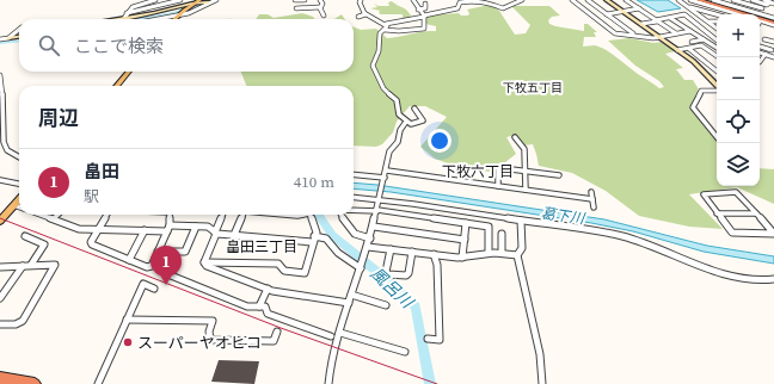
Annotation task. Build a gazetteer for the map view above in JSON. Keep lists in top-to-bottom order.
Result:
{
  "districts": ["下牧五丁目", "下牧六丁目", "畠田三丁目"],
  "water": ["葛下川", "風呂川"],
  "places": ["スーパーヤオヒコ"],
  "page": {
    "map_buttons": ["+", "−"],
    "search": "ここで検索",
    "heading": "周辺",
    "list": [
      {
        "mark": "1",
        "name": "畠田",
        "note": "駅",
        "value": "410 m"
      }
    ],
    "pins": "1"
  }
}
